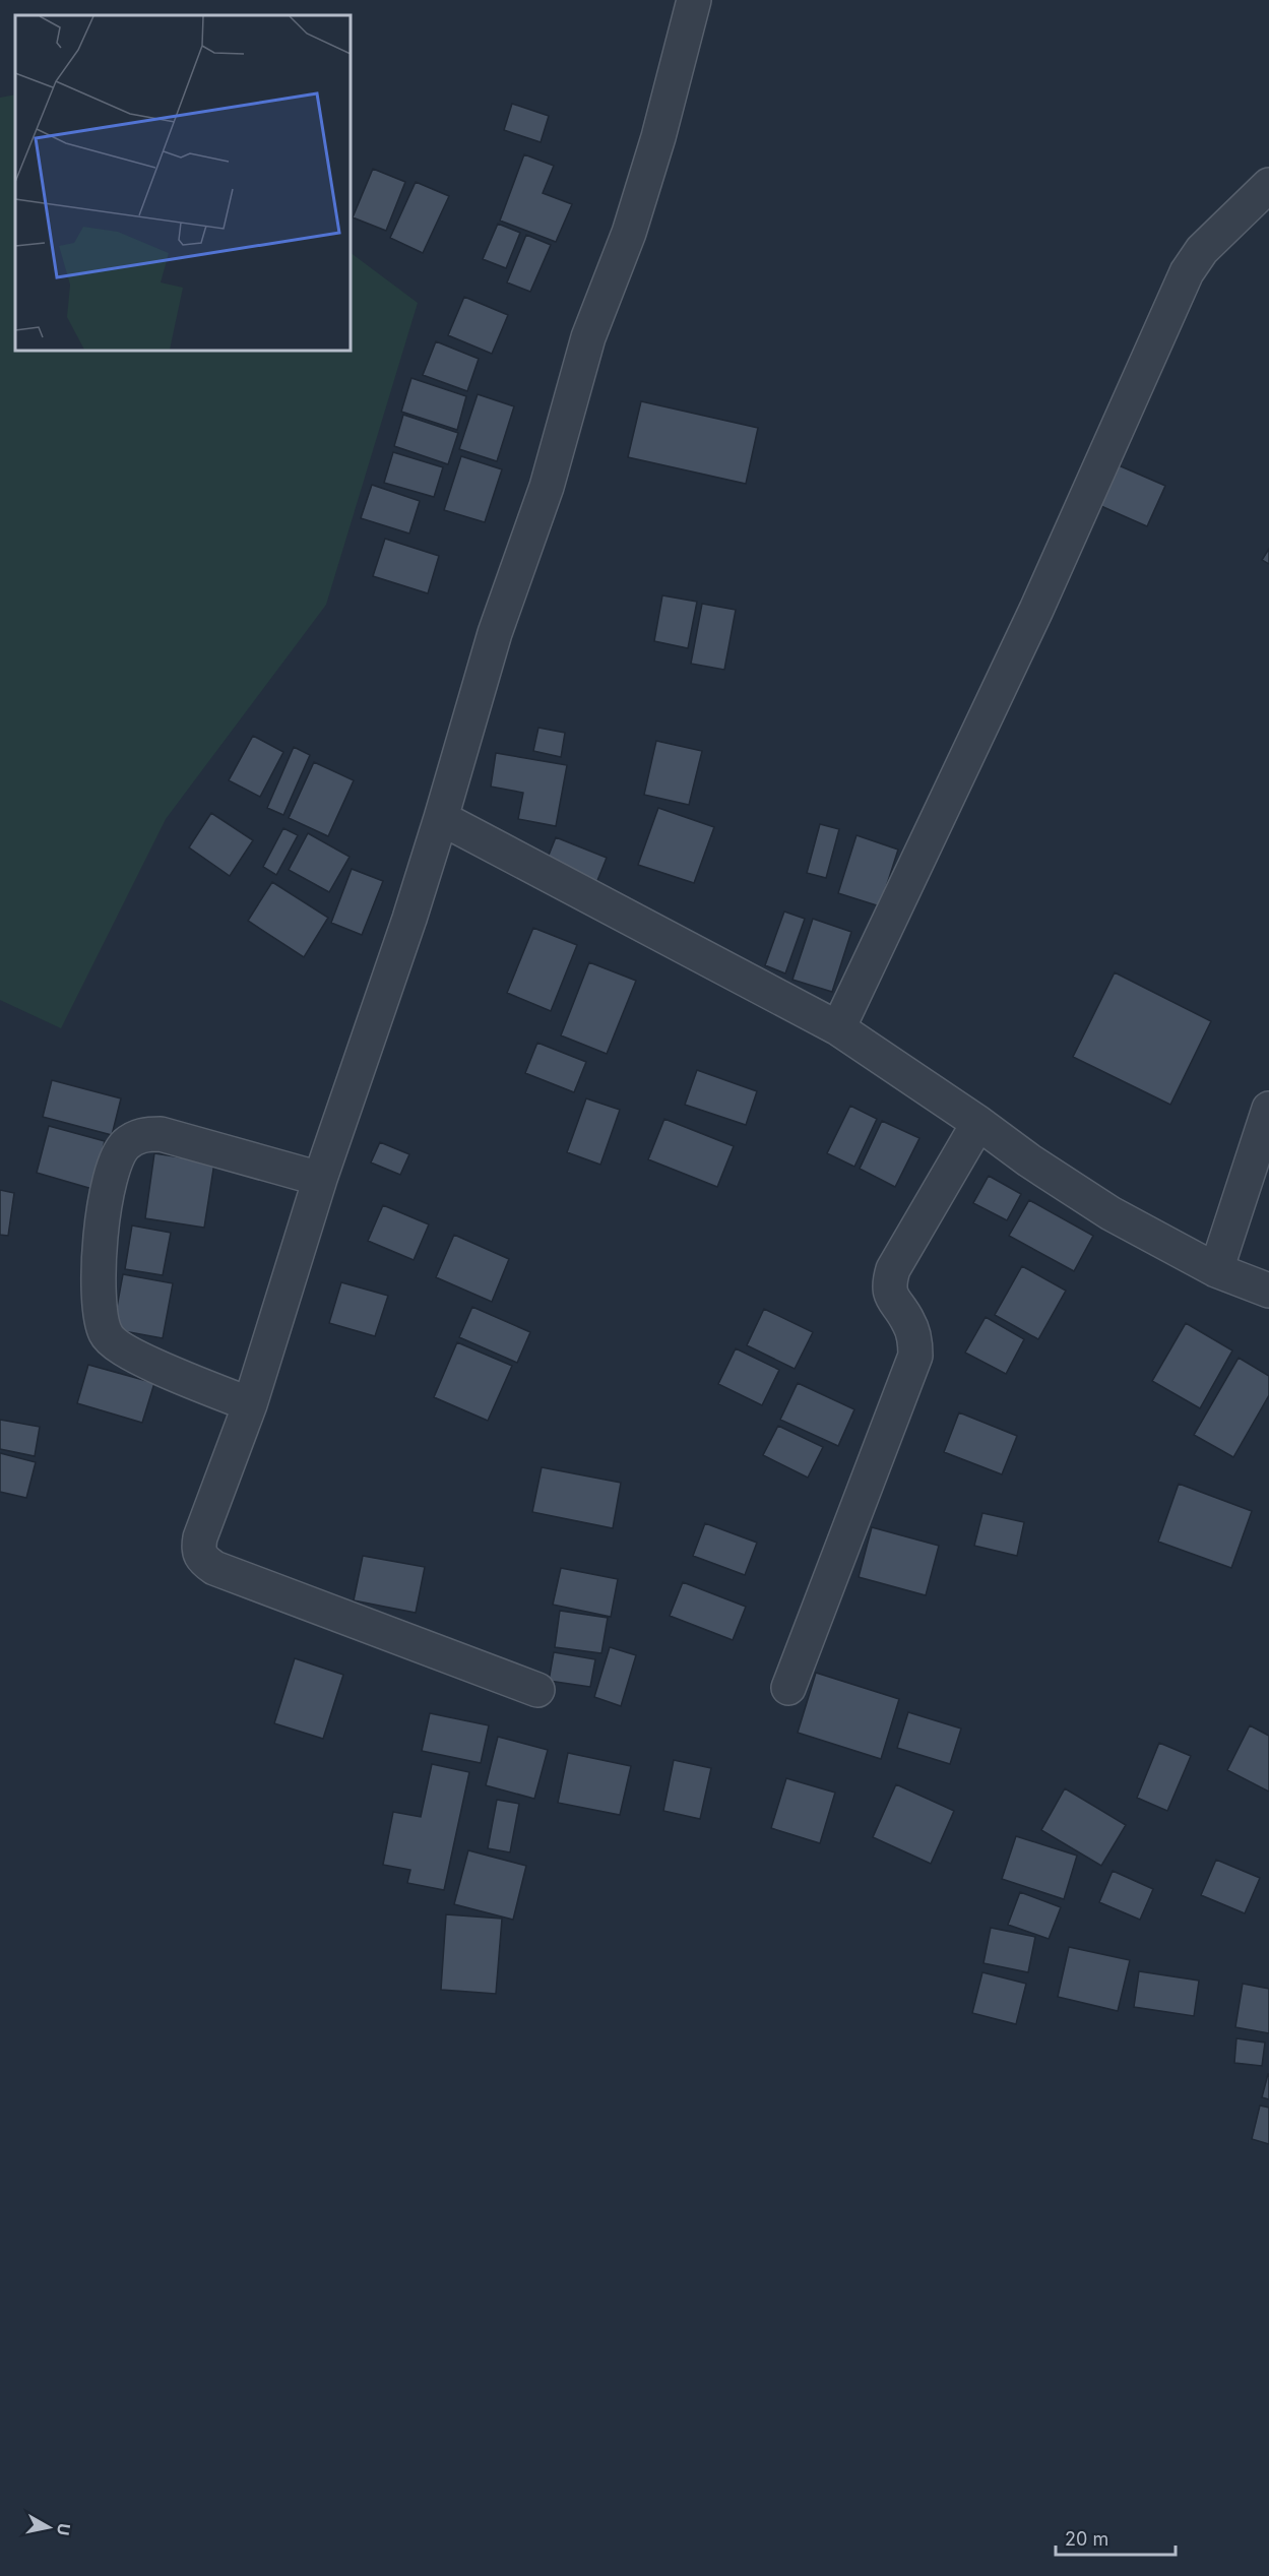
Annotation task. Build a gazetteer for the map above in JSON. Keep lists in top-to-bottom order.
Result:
{
  "scale_bar": "20 m",
  "north": "right"
}
